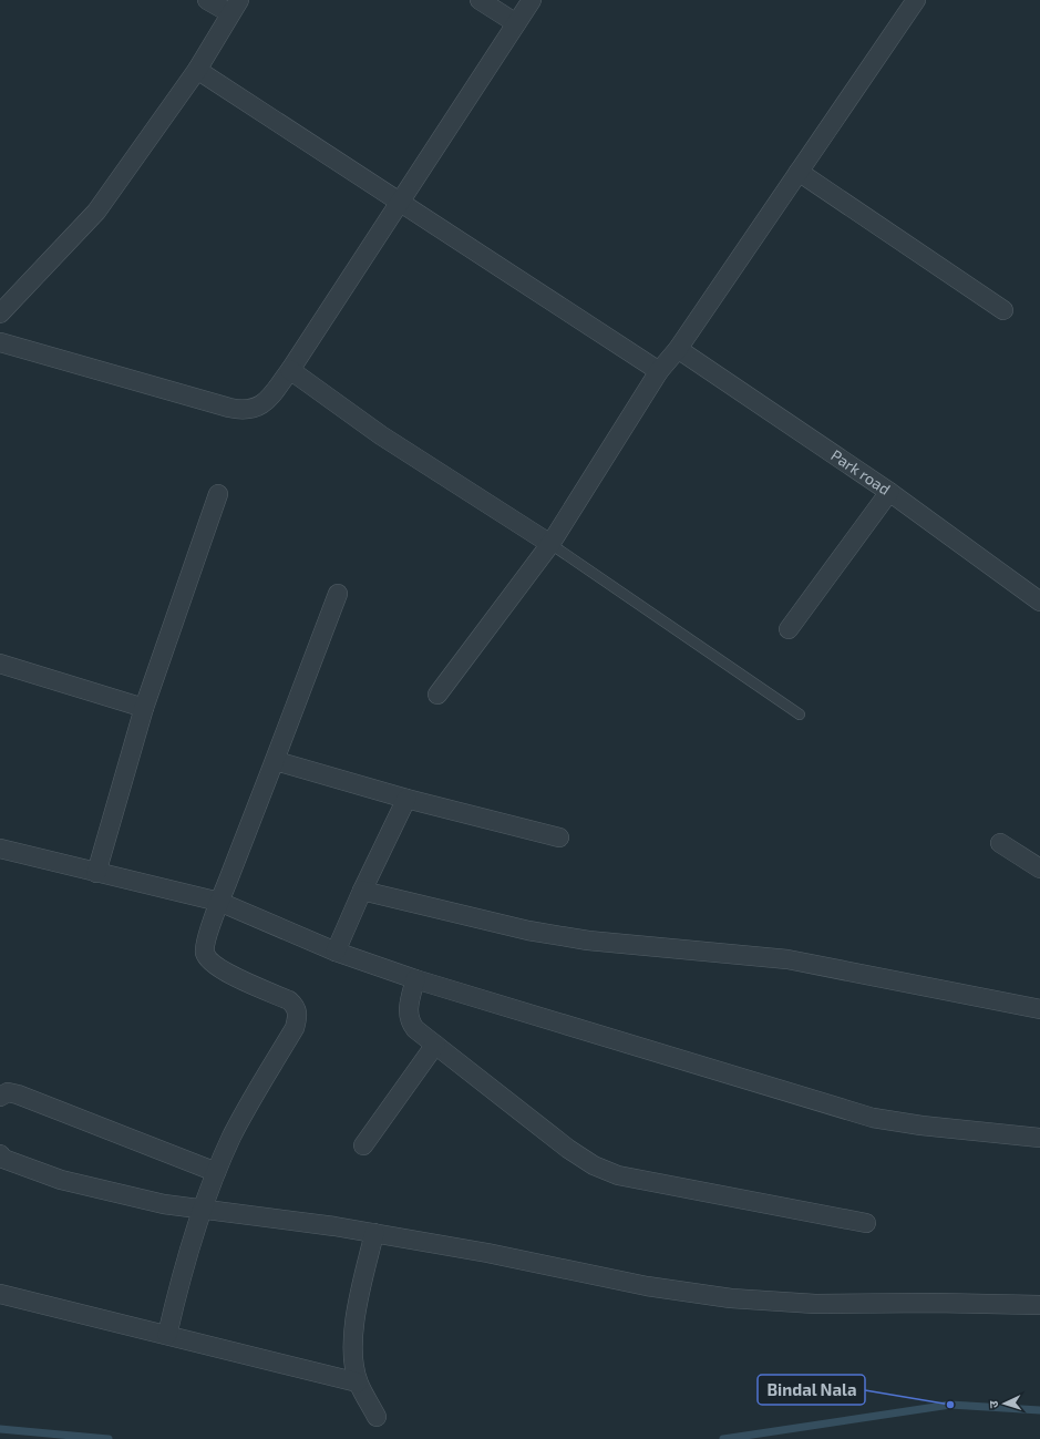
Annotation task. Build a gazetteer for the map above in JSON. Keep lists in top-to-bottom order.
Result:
{
  "streets": {
    "street": ["Park road"]
  },
  "places": ["Bindal Nala"],
  "north": "left"
}
